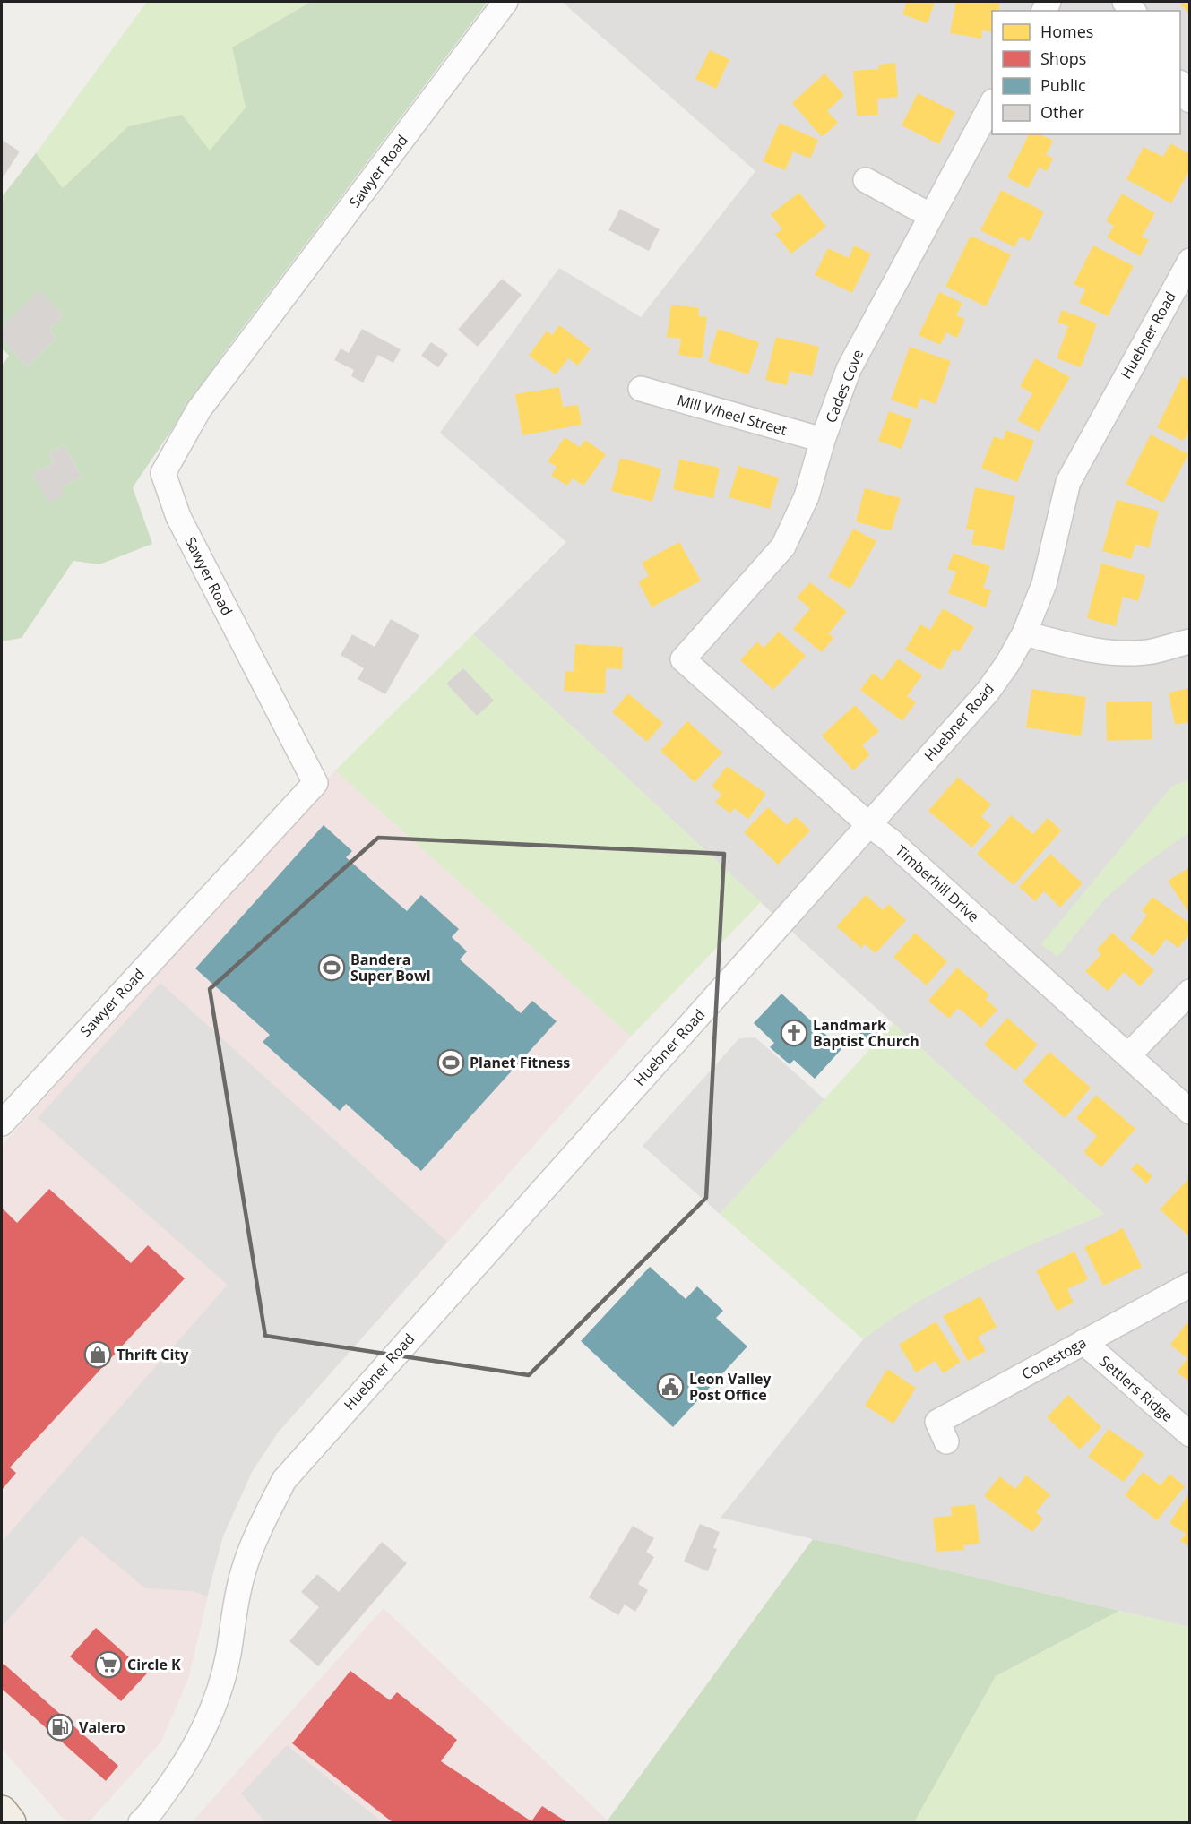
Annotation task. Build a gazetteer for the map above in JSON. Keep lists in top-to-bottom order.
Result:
{
  "streets": {
    "street": [
      "Sawyer Road",
      "Huebner Road",
      "Cades Cove",
      "Mill Wheel Street",
      "Timberhill Drive",
      "Conestoga",
      "Settlers Ridge"
    ]
  },
  "crossings": [
    ["Huebner Road", "Timberhill Drive"],
    ["Cades Cove", "Mill Wheel Street"],
    ["Cades Cove", "Timberhill Drive"],
    ["Conestoga", "Settlers Ridge"]
  ],
  "places": {
    "sports": ["Bandera Super Bowl", "Planet Fitness"],
    "church": ["Landmark Baptist Church"],
    "shop": ["Thrift City"],
    "public building": ["Leon Valley Post Office"],
    "supermarket": ["Circle K"],
    "fuel station": ["Valero"]
  },
  "legend": [
    "Homes",
    "Shops",
    "Public",
    "Other"
  ]
}
